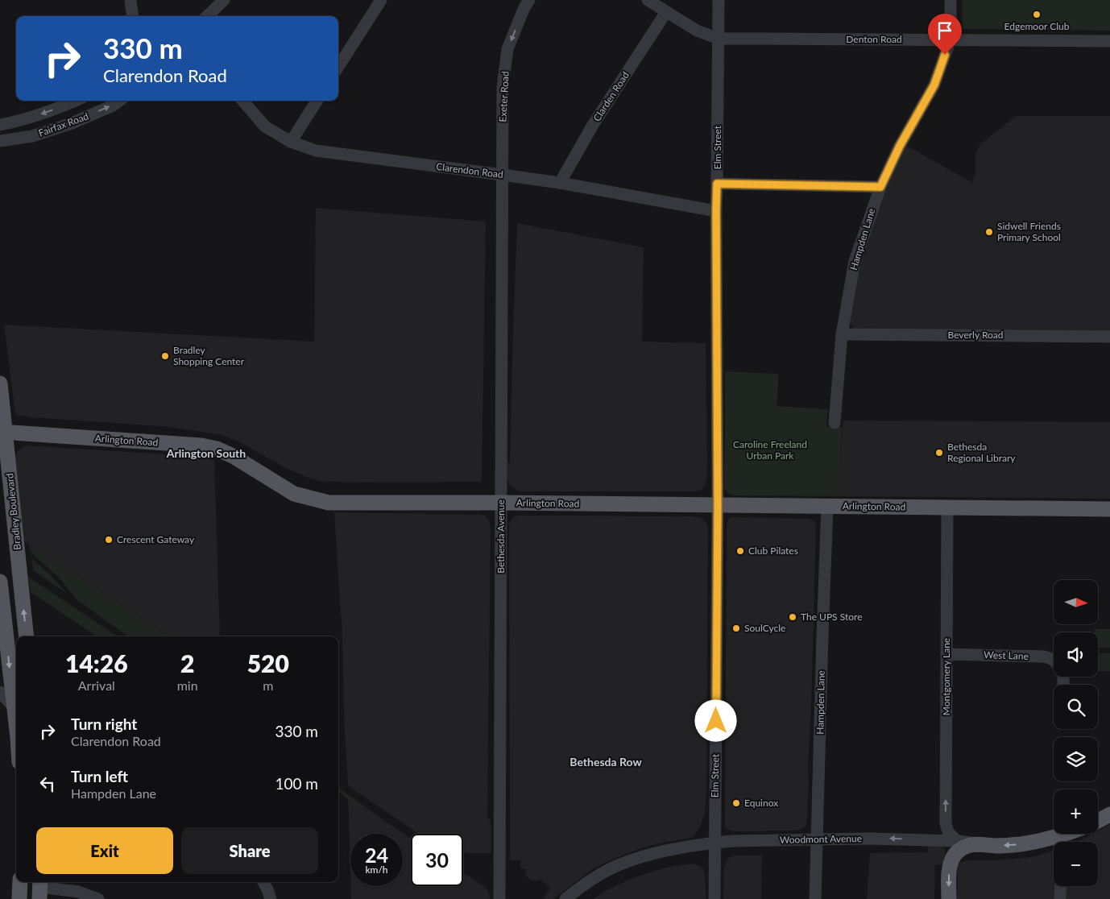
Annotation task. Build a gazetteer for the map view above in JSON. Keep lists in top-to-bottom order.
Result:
{
  "streets": {
    "main road": ["Arlington Road", "Bradley Boulevard", "Woodmont Avenue"],
    "street": [
      "Denton Road",
      "Exeter Road",
      "Clarden Road",
      "Fairfax Road",
      "Elm Street",
      "Clarendon Road",
      "Hampden Lane",
      "Beverly Road",
      "Bethesda Avenue",
      "West Lane",
      "Montgomery Lane"
    ]
  },
  "crossings": [
    ["Denton Road", "Clarden Road"],
    ["Denton Road", "Elm Street"],
    ["Denton Road", "Hampden Lane"],
    ["Exeter Road", "Clarendon Road"],
    ["Exeter Road", "Bethesda Avenue"],
    ["Clarden Road", "Clarendon Road"],
    ["Elm Street", "Clarendon Road"],
    ["Elm Street", "Arlington Road"],
    ["Elm Street", "Woodmont Avenue"],
    ["Clarendon Road", "Bethesda Avenue"],
    ["Hampden Lane", "Beverly Road"],
    ["Hampden Lane", "Arlington Road"],
    ["Hampden Lane", "Woodmont Avenue"],
    ["Arlington Road", "Bradley Boulevard"],
    ["Arlington Road", "Bethesda Avenue"],
    ["Arlington Road", "Montgomery Lane"],
    ["West Lane", "Montgomery Lane"],
    ["Montgomery Lane", "Woodmont Avenue"]
  ],
  "one_way": [
    "Exeter Road",
    "Bradley Boulevard",
    "Montgomery Lane",
    "Woodmont Avenue"
  ],
  "districts": ["Arlington South", "Bethesda Row"],
  "parks": ["Caroline Freeland Urban Park"],
  "places": [
    "Edgemoor Club",
    "Sidwell Friends Primary School",
    "Bradley Shopping Center",
    "Bethesda Regional Library",
    "Crescent Gateway",
    "Club Pilates",
    "The UPS Store",
    "SoulCycle",
    "Equinox"
  ],
  "north": "right",
  "page": {
    "turn": ["330 m", "Clarendon Road"],
    "map_buttons": ["+", "−"],
    "eta": [
      "14:26",
      "Arrival",
      "2",
      "min",
      "520",
      "m"
    ],
    "list": [
      {
        "name": "Turn right",
        "note": "Clarendon Road",
        "value": "330 m"
      },
      {
        "name": "Turn left",
        "note": "Hampden Lane",
        "value": "100 m"
      }
    ],
    "buttons": ["Exit", "Share"],
    "speed": "24 km/h",
    "limit": "30"
  }
}
